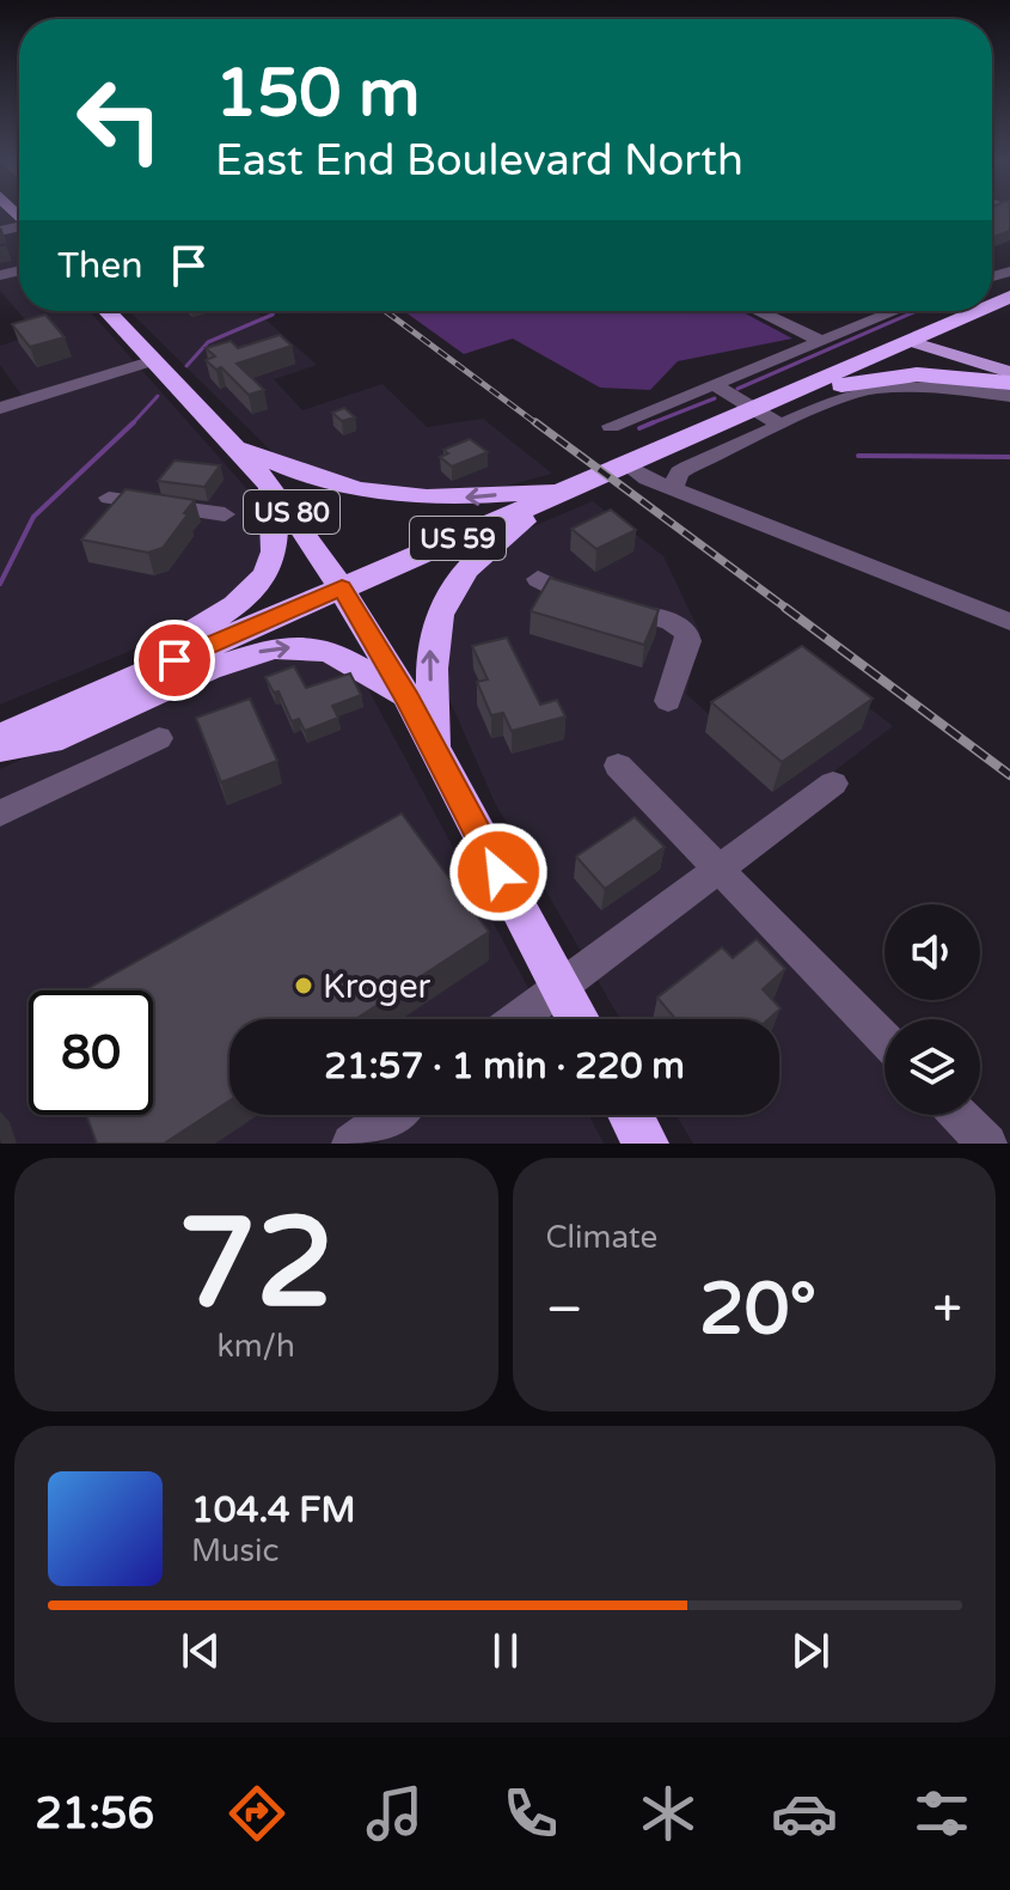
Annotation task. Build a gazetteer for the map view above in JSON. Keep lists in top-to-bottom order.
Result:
{
  "streets": {
    "highway": ["US 80", "US 59"]
  },
  "crossings": [
    ["US 80", "US 59"]
  ],
  "places": ["Kroger"],
  "page": {
    "turn": ["150 m", "East End Boulevard North"],
    "then": "Then",
    "limit": "80",
    "trip": "21:57 · 1 min · 220 m",
    "tile": [
      ["72", "km/h"],
      "Climate"
    ],
    "heat": ["−", "20°", "+"],
    "song": ["104.4 FM", "Music"],
    "tabs": "21:56"
  }
}
